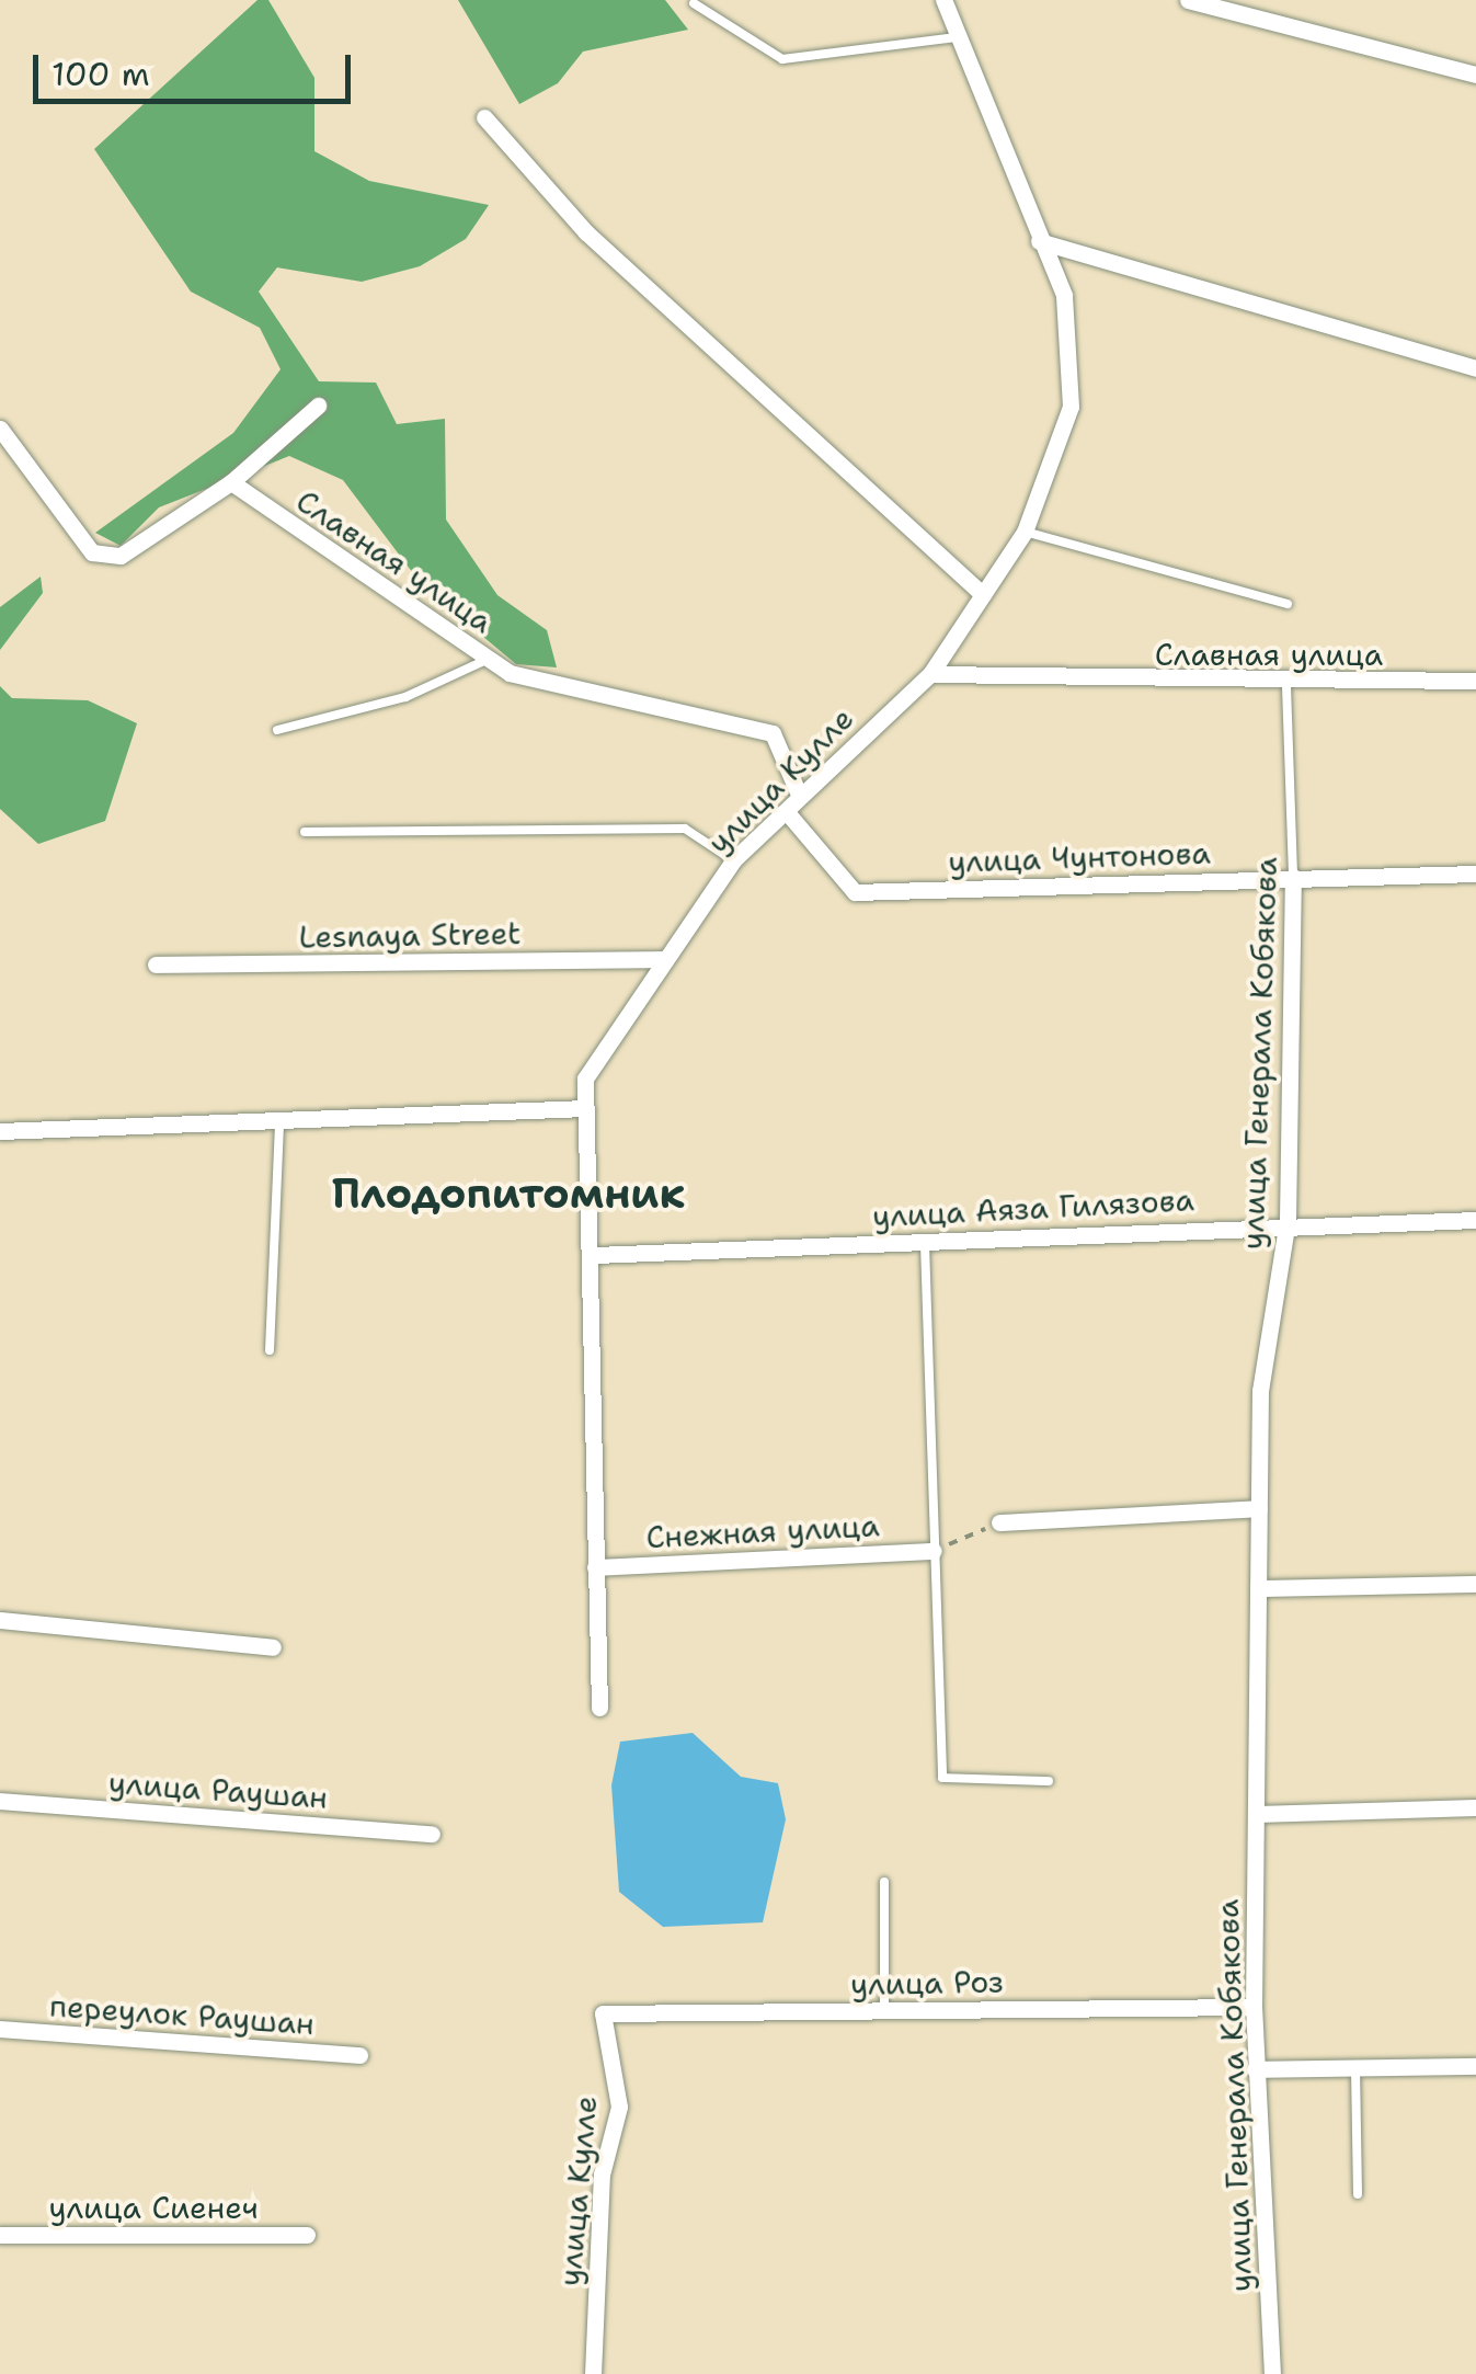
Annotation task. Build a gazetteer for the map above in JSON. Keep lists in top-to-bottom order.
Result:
{
  "streets": {
    "street": [
      "Славная улица",
      "улица Кулле",
      "улица Чунтонова",
      "Lesnaya Street",
      "улица Генерала Кобякова",
      "улица Аяза Гилязова",
      "Снежная улица",
      "улица Раушан",
      "улица Роз",
      "переулок Раушан",
      "улица Сиенеч"
    ]
  },
  "crossings": [
    ["Славная улица", "улица Кулле"],
    ["Славная улица", "улица Генерала Кобякова"],
    ["улица Кулле", "улица Чунтонова"],
    ["улица Кулле", "Lesnaya Street"],
    ["улица Кулле", "улица Аяза Гилязова"],
    ["улица Кулле", "Снежная улица"],
    ["улица Кулле", "улица Роз"],
    ["улица Чунтонова", "улица Генерала Кобякова"],
    ["улица Генерала Кобякова", "улица Аяза Гилязова"],
    ["улица Генерала Кобякова", "улица Роз"]
  ],
  "districts": ["Плодопитомник"],
  "scale_bar": "100 m"
}
